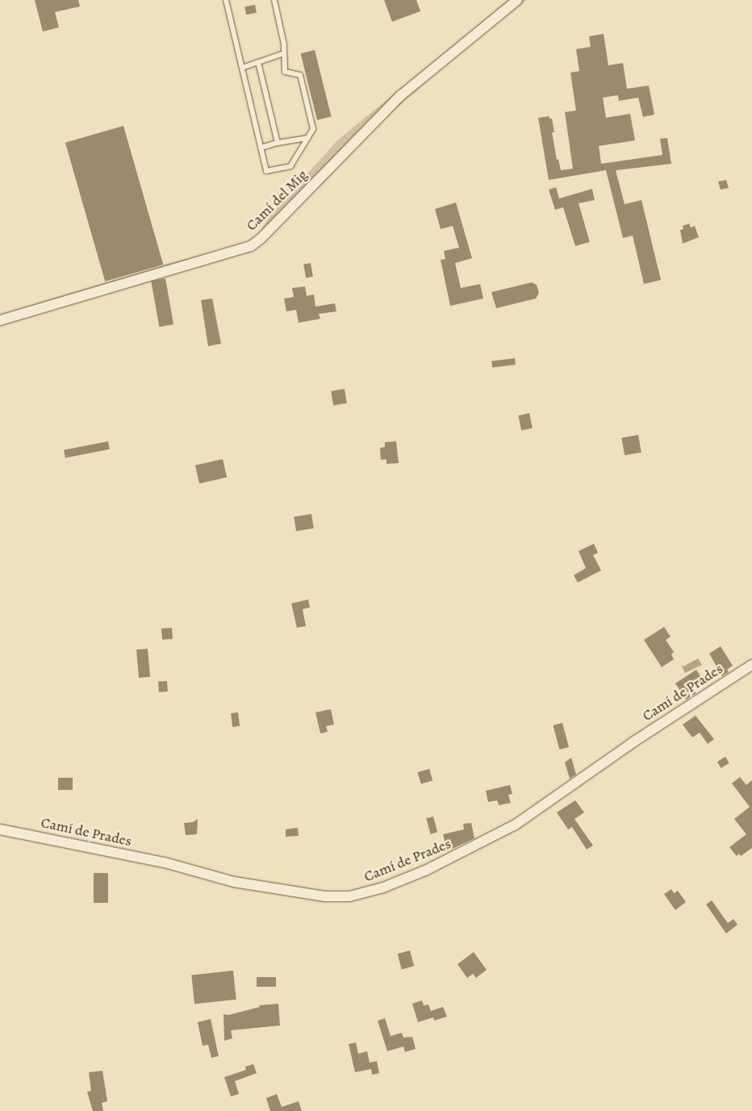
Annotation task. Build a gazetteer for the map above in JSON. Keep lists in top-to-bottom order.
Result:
{
  "streets": {
    "street": ["Camí del Mig", "Camí de Prades"]
  }
}
